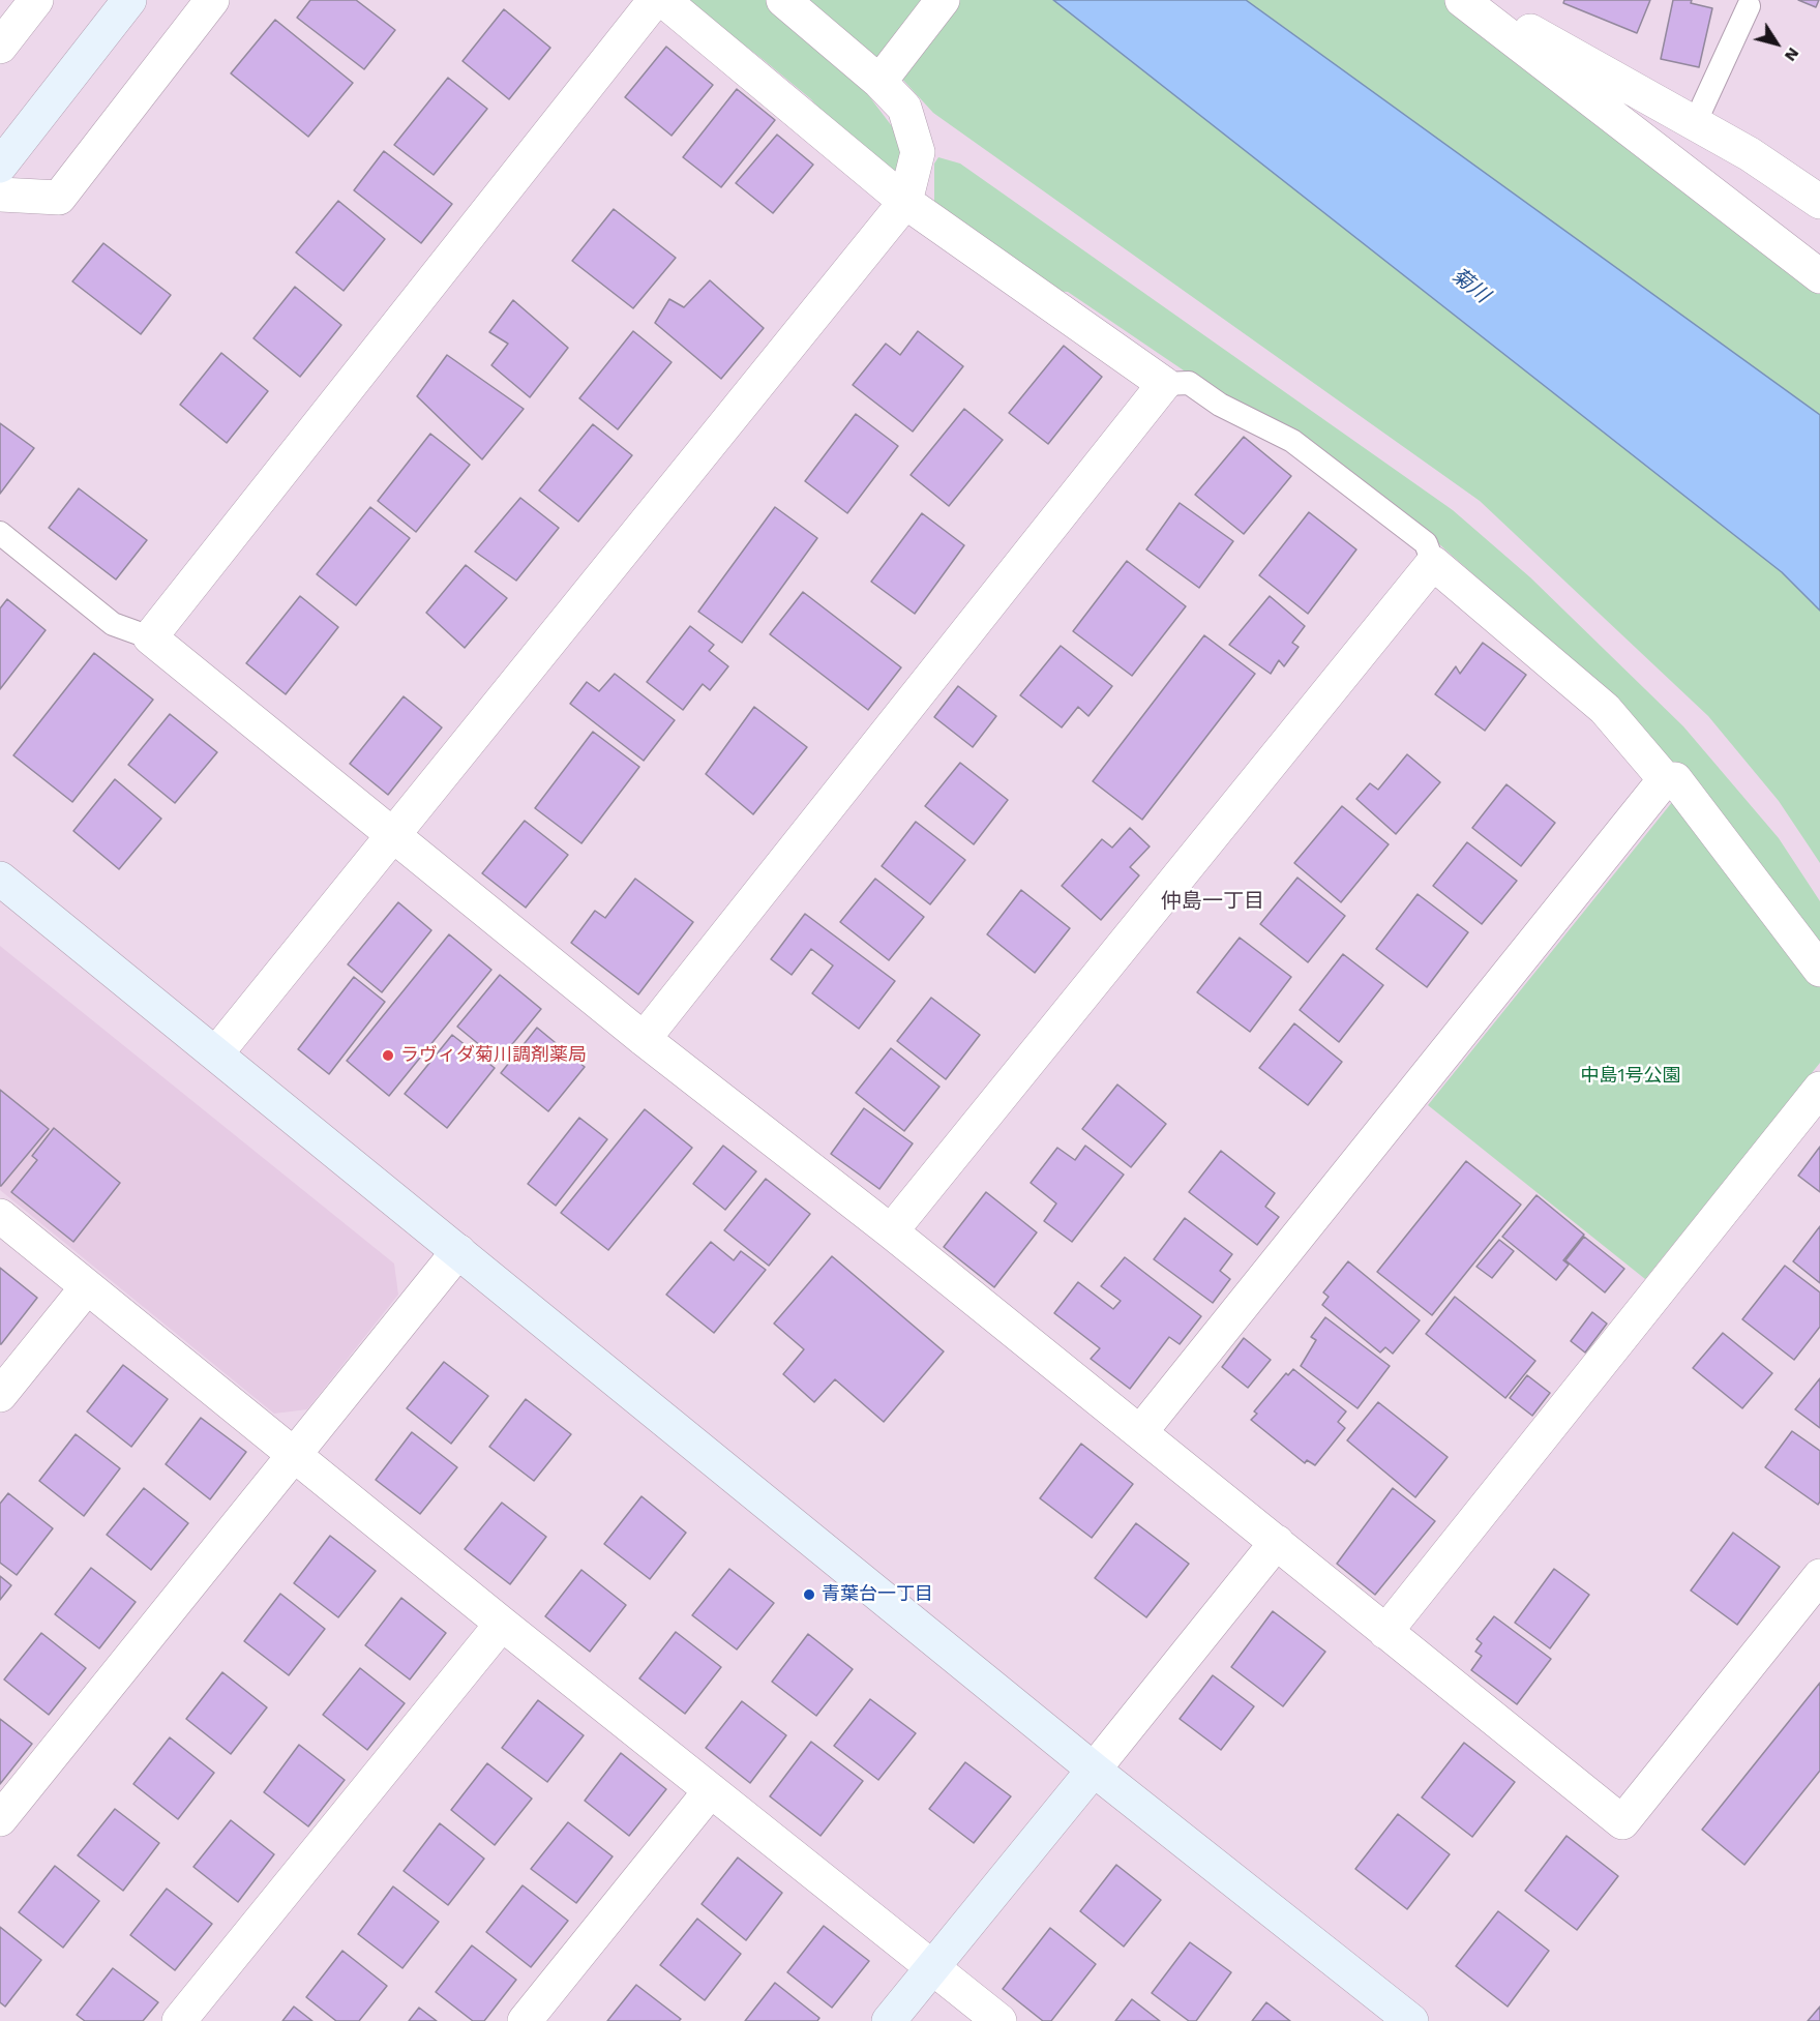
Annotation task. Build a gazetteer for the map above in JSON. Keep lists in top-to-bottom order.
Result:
{
  "districts": ["仲島一丁目"],
  "water": ["菊川"],
  "parks": ["中島1号公園"],
  "places": ["ラヴィダ菊川調剤薬局", "青葉台一丁目"],
  "north": "bottom right"
}
